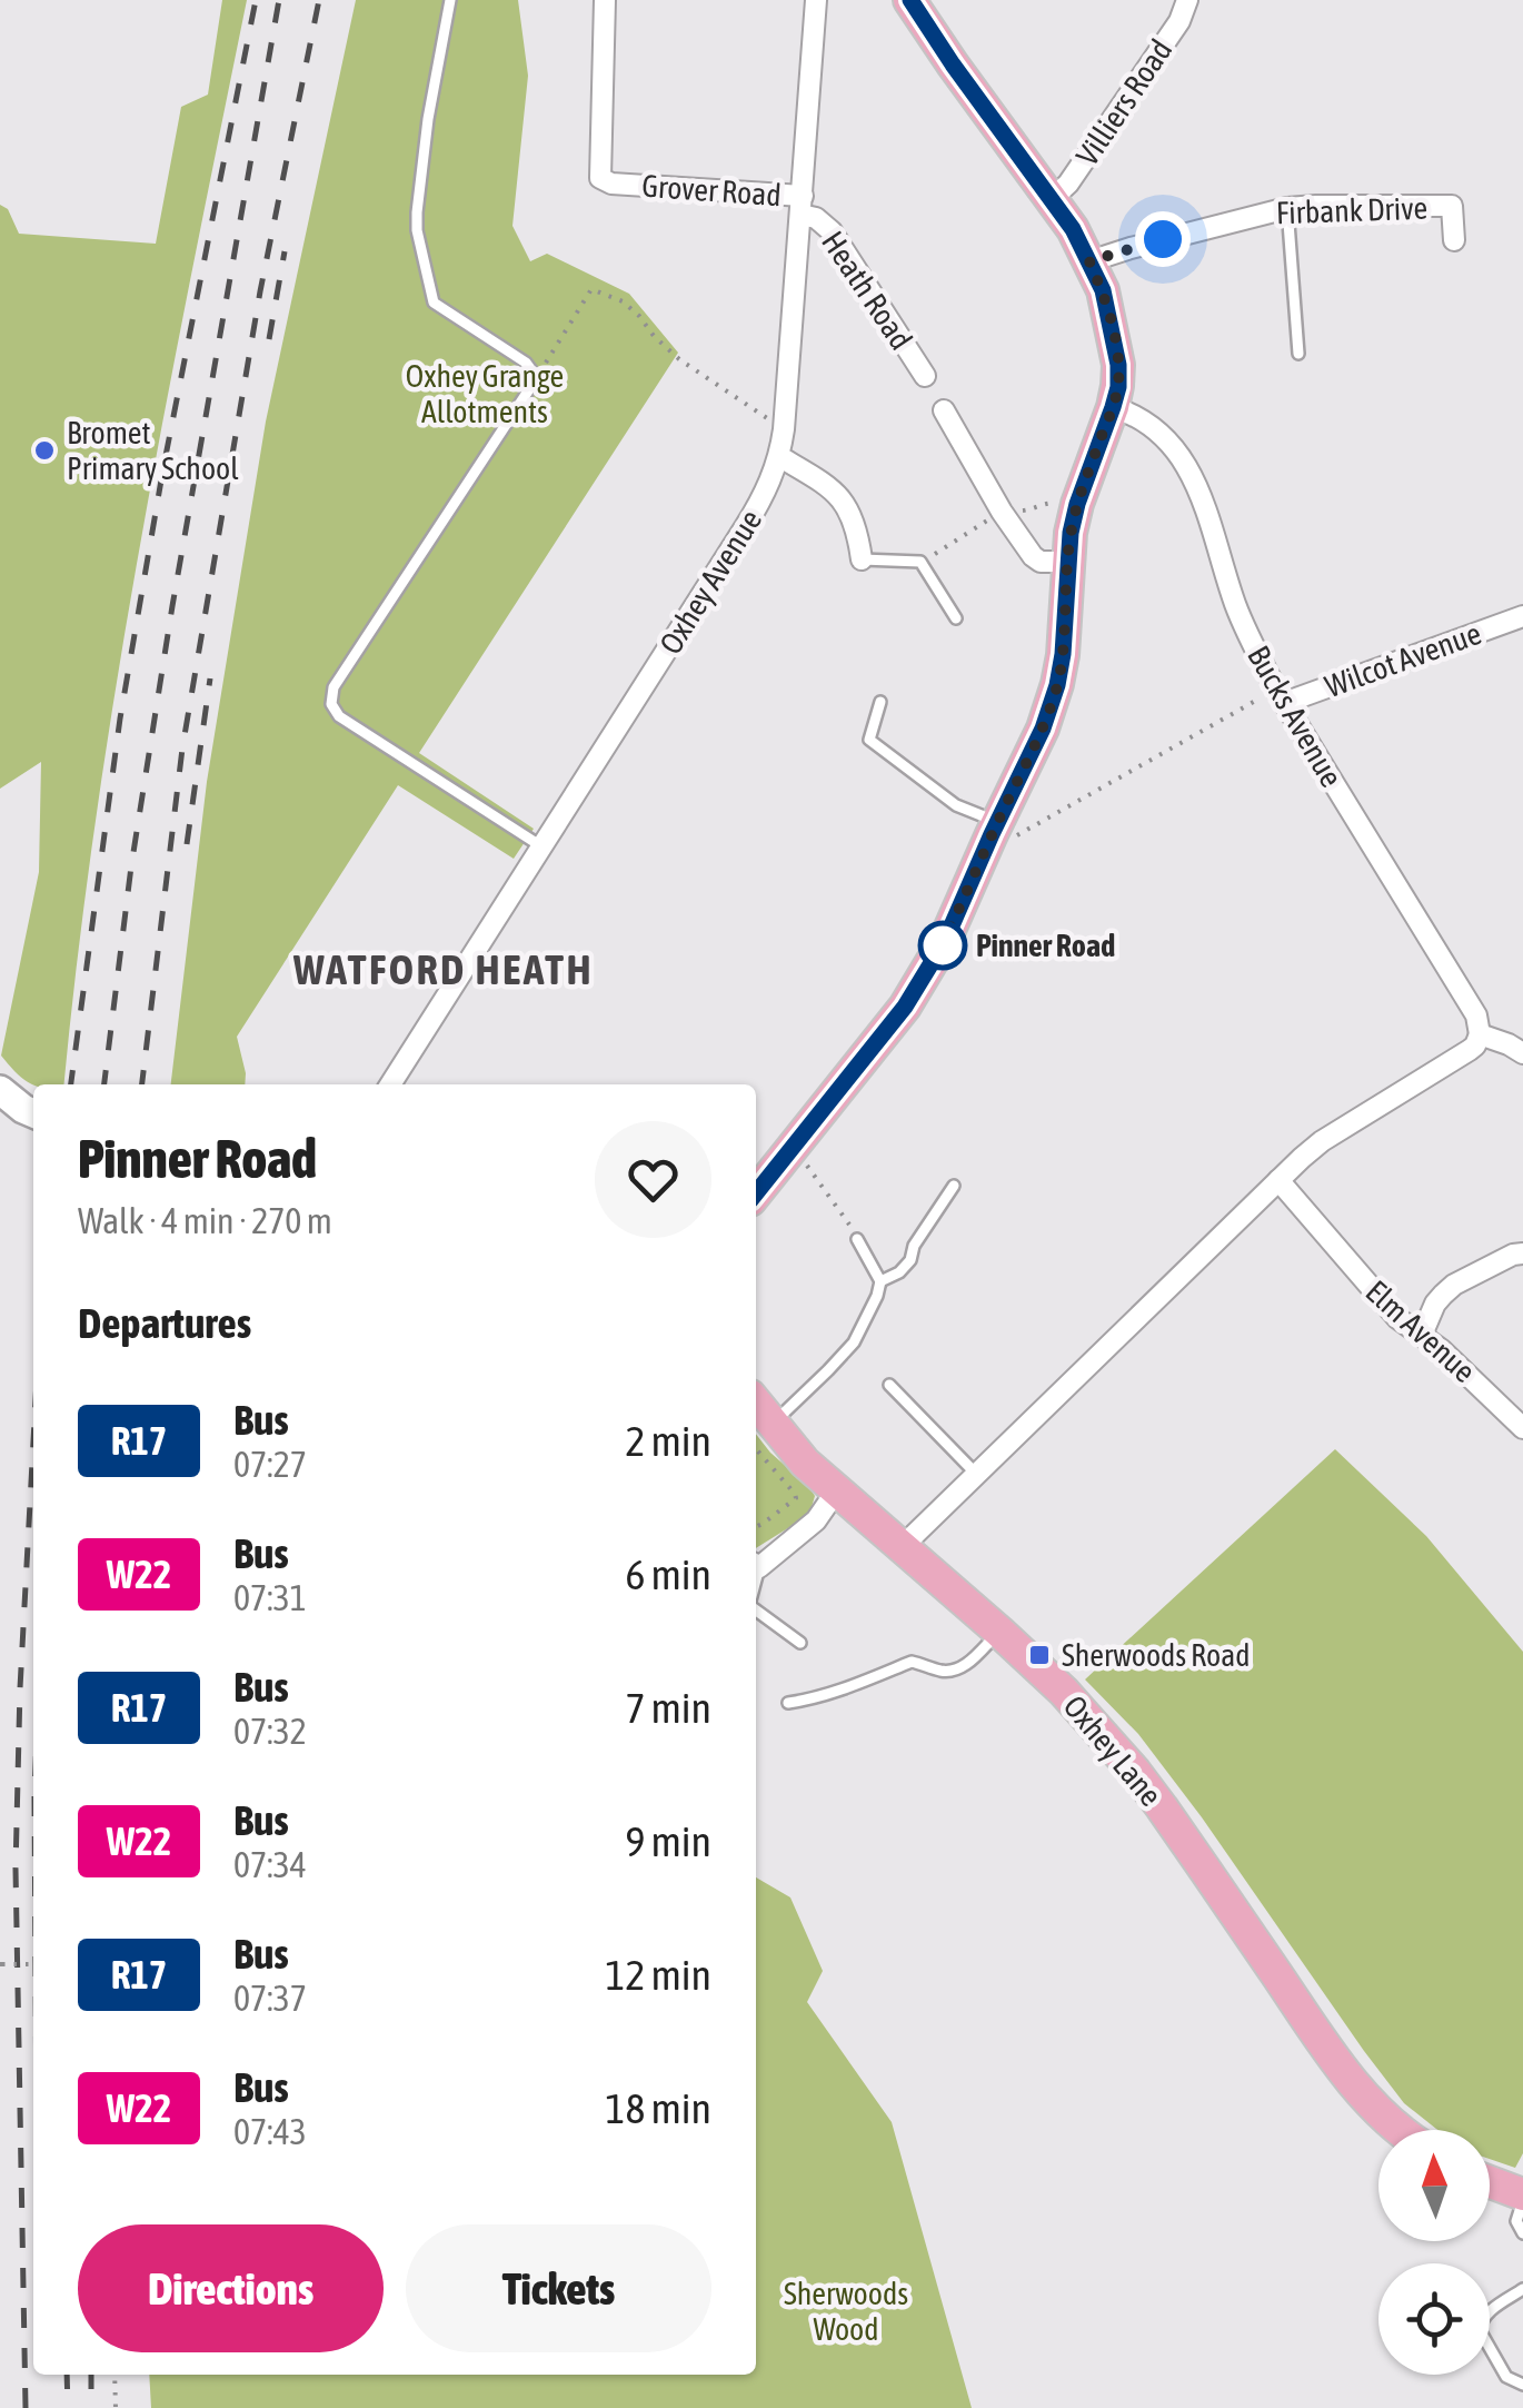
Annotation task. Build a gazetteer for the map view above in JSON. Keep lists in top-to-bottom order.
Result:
{
  "streets": {
    "main road": ["Oxhey Lane"],
    "street": [
      "Villiers Road",
      "Grover Road",
      "Firbank Drive",
      "Heath Road",
      "Oxhey Avenue",
      "Wilcot Avenue",
      "Bucks Avenue",
      "Elm Avenue"
    ]
  },
  "crossings": [
    ["Grover Road", "Heath Road"],
    ["Grover Road", "Oxhey Avenue"],
    ["Heath Road", "Oxhey Avenue"],
    ["Wilcot Avenue", "Bucks Avenue"]
  ],
  "districts": ["WATFORD HEATH"],
  "parks": ["Oxhey Grange Allotments", "Sherwoods Wood"],
  "places": {
    "other": ["Bromet Primary School", "Pinner Road"],
    "transit": ["Sherwoods Road"]
  },
  "lines": ["bus line R17"],
  "north": "top",
  "page": {
    "heading": [
      ["Pinner Road", "Walk · 4 min · 270 m"],
      "Departures"
    ],
    "list": [
      {
        "mark": "R17",
        "name": "Bus",
        "note": "07:27",
        "value": "2 min"
      },
      {
        "mark": "W22",
        "name": "Bus",
        "note": "07:31",
        "value": "6 min"
      },
      {
        "mark": "R17",
        "name": "Bus",
        "note": "07:32",
        "value": "7 min"
      },
      {
        "mark": "W22",
        "name": "Bus",
        "note": "07:34",
        "value": "9 min"
      },
      {
        "mark": "R17",
        "name": "Bus",
        "note": "07:37",
        "value": "12 min"
      },
      {
        "mark": "W22",
        "name": "Bus",
        "note": "07:43",
        "value": "18 min"
      }
    ],
    "buttons": ["Directions", "Tickets"]
  }
}
